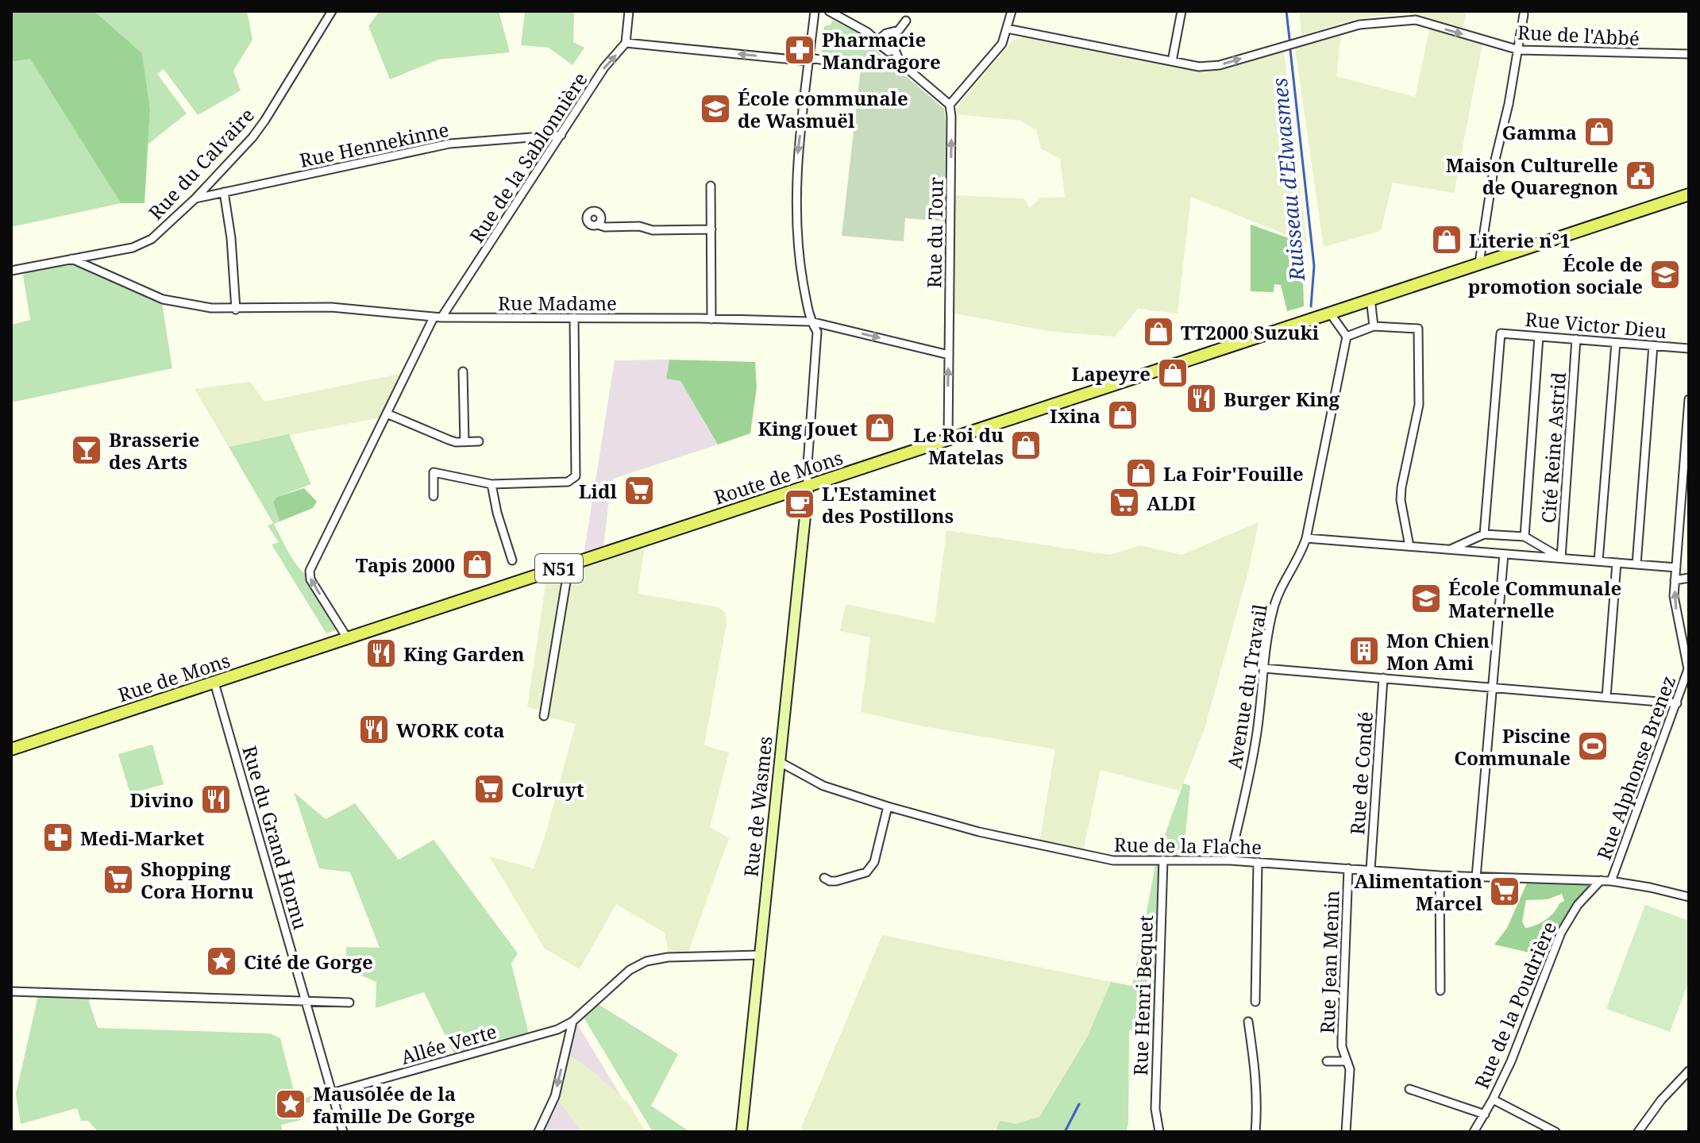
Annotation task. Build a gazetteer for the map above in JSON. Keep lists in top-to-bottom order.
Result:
{
  "streets": {
    "main road": ["Route de Mons", "N51", "Rue de Mons"],
    "street": [
      "Rue de l'Abbé",
      "Rue Hennekinne",
      "Rue de la Sablonnière",
      "Rue du Calvaire",
      "Rue du Tour",
      "Rue Madame",
      "Rue Victor Dieu",
      "Cité Reine Astrid",
      "Avenue du Travail",
      "Rue Alphonse Brenez",
      "Rue de Condé",
      "Rue de Wasmes",
      "Rue du Grand Hornu",
      "Rue de la Flache",
      "Rue Jean Menin",
      "Rue Henri Bequet",
      "Rue de la Poudrière",
      "Allée Verte"
    ]
  },
  "crossings": [
    ["Rue Hennekinne", "Rue de la Sablonnière"],
    ["Rue Hennekinne", "Rue du Calvaire"],
    ["Rue de la Sablonnière", "Rue Madame"],
    ["Rue de la Sablonnière", "Route de Mons"],
    ["Rue de la Sablonnière", "Rue de Mons"],
    ["Rue du Calvaire", "Rue Madame"],
    ["Rue du Tour", "Rue Madame"],
    ["Rue du Tour", "Route de Mons"],
    ["Rue Victor Dieu", "Cité Reine Astrid"],
    ["Route de Mons", "N51"],
    ["Route de Mons", "Rue de Mons"],
    ["Route de Mons", "Rue de Wasmes"],
    ["Rue de Mons", "Rue du Grand Hornu"],
    ["Avenue du Travail", "Rue de la Flache"],
    ["Rue Alphonse Brenez", "Rue de la Flache"],
    ["Rue de Condé", "Rue de la Flache"],
    ["Rue de Wasmes", "Rue de la Flache"],
    ["Rue du Grand Hornu", "Allée Verte"],
    ["Rue de la Flache", "Rue Jean Menin"],
    ["Rue de la Flache", "Rue Henri Bequet"],
    ["Rue de la Flache", "Rue de la Poudrière"]
  ],
  "one_way": ["Rue de l'Abbé", "Rue de la Sablonnière", "Rue du Tour"],
  "water": ["Ruisseau d'Elwasmes"],
  "places": {
    "pharmacy": ["Pharmacie Mandragore", "Medi-Market"],
    "school or university": ["École communale de Wasmuël", "École de promotion sociale", "École Communale Maternelle"],
    "shop": [
      "Gamma",
      "Literie n°1",
      "TT2000 Suzuki",
      "Lapeyre",
      "Ixina",
      "King Jouet",
      "Le Roi du Matelas",
      "La Foir'Fouille",
      "Tapis 2000"
    ],
    "public building": ["Maison Culturelle de Quaregnon"],
    "restaurant": [
      "Burger King",
      "King Garden",
      "WORK cota",
      "Divino"
    ],
    "bar": ["Brasserie des Arts"],
    "supermarket": [
      "Lidl",
      "ALDI",
      "Colruyt",
      "Shopping Cora Hornu",
      "Alimentation Marcel"
    ],
    "cafe": ["L'Estaminet des Postillons"],
    "building": ["Mon Chien Mon Ami"],
    "sports": ["Piscine Communale"],
    "place": ["Cité de Gorge", "Mausolée de la famille De Gorge"]
  }
}
